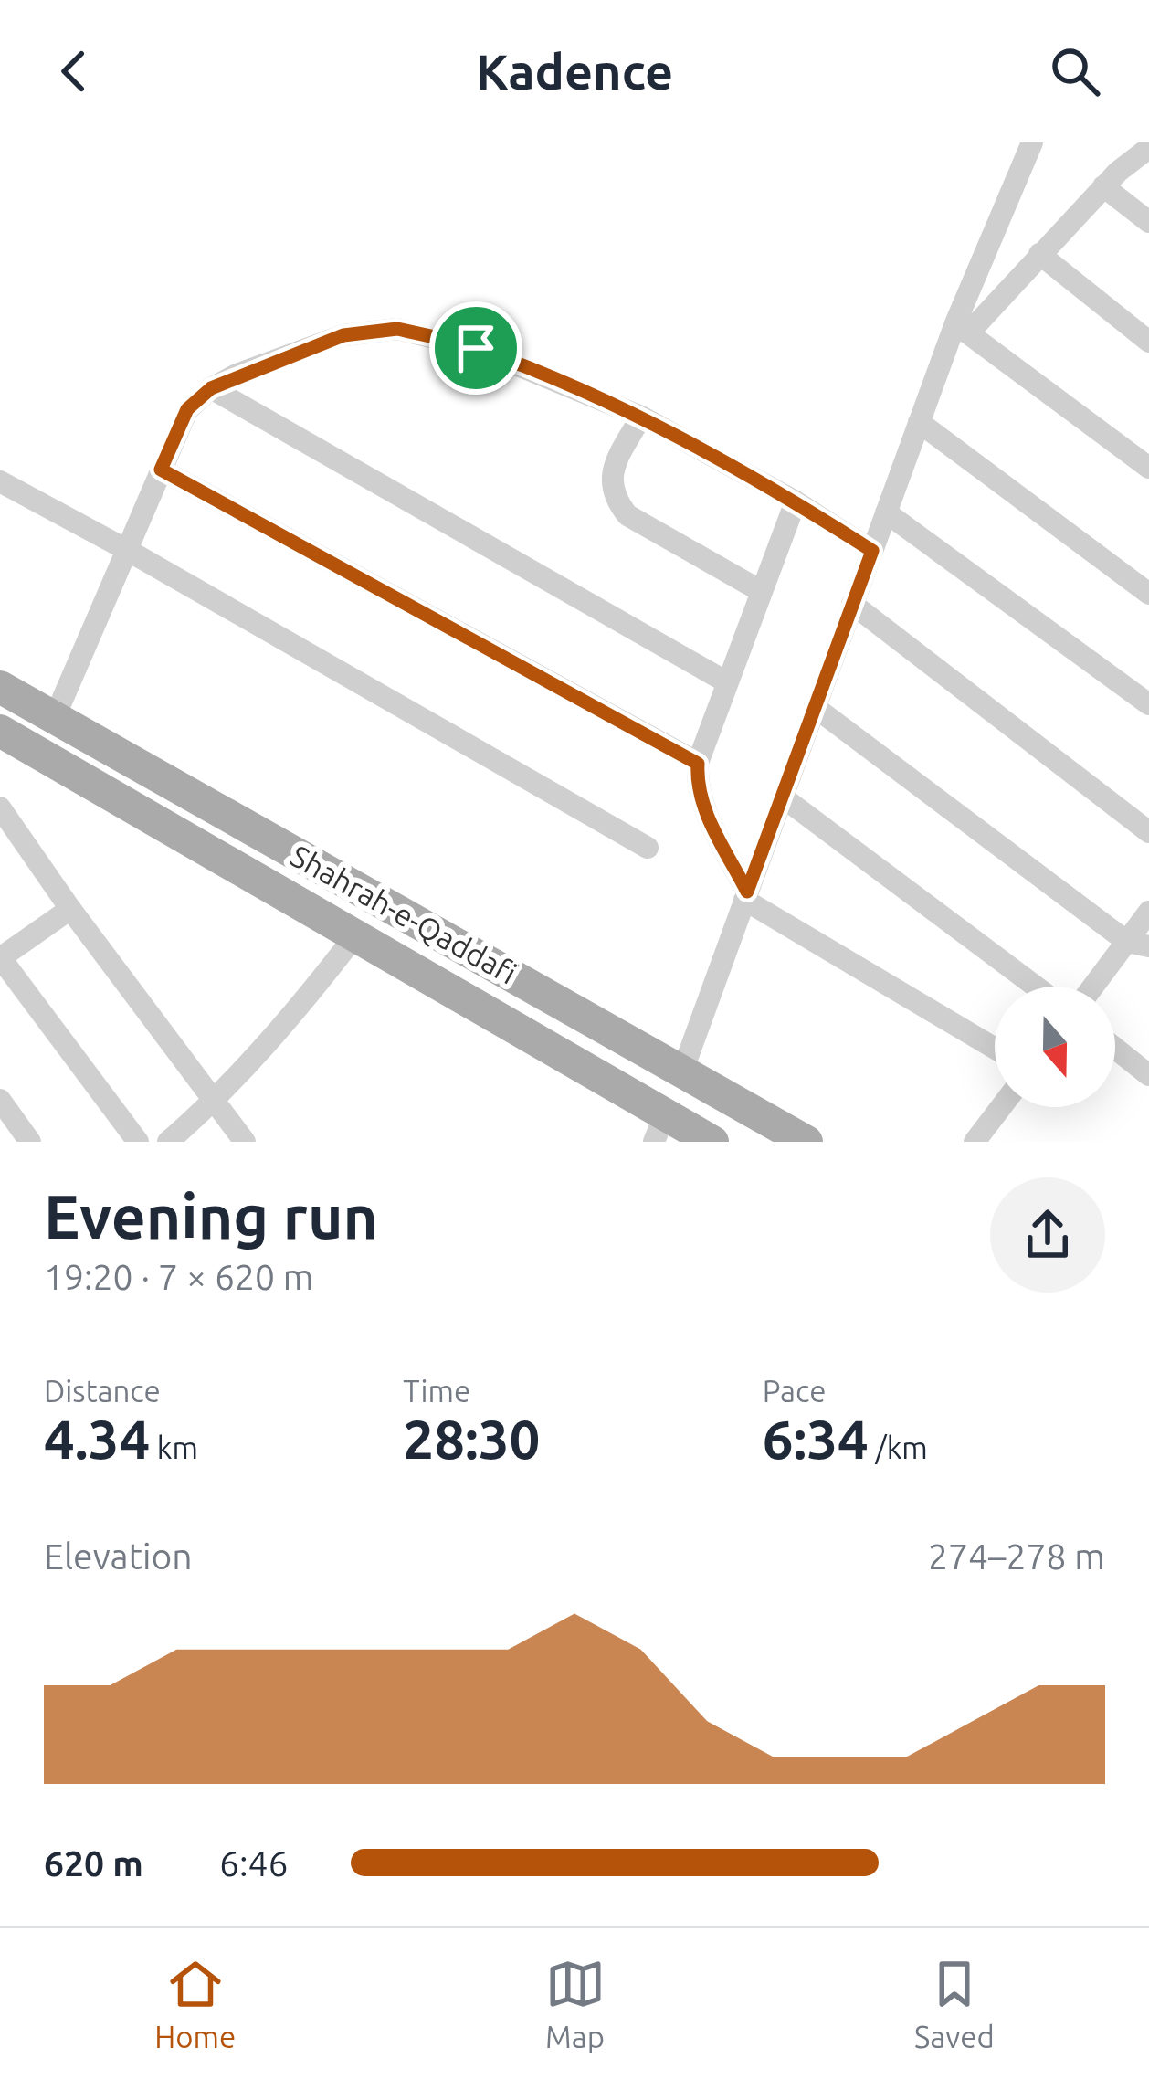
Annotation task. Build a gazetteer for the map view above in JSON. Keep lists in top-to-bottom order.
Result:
{
  "streets": {
    "main road": ["Shahrah-e-Qaddafi"]
  },
  "north": "bottom",
  "page": {
    "header": "Kadence",
    "heading": ["Evening run", "19:20 · 7 × 620 m"],
    "stats": [
      ["Distance", "4.34 km"],
      ["Time", "28:30"],
      ["Pace", "6:34 /km"]
    ],
    "chart": ["Elevation", "274–278 m"],
    "list": [
      {
        "name": "620 m",
        "note": "6:46"
      }
    ],
    "tabs": ["Home", "Map", "Saved"]
  }
}
